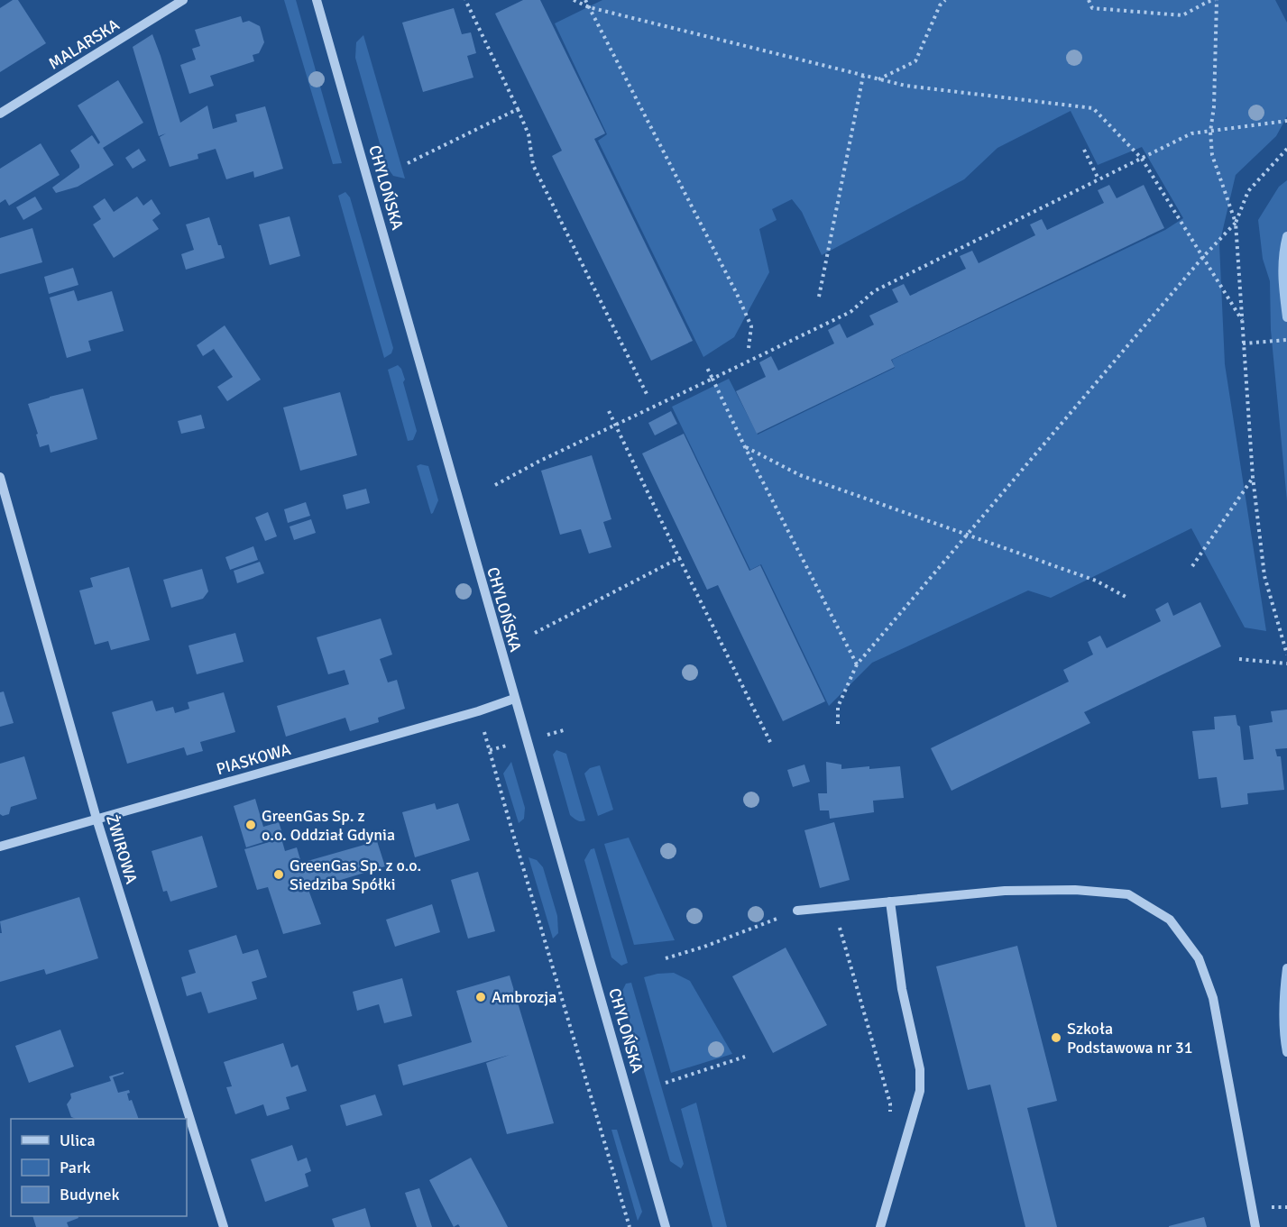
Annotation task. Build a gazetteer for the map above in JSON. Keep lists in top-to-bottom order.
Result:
{
  "streets": {
    "street": [
      "MALARSKA",
      "CHYLOŃSKA",
      "PIASKOWA",
      "ŻWIROWA"
    ]
  },
  "crossings": [
    ["CHYLOŃSKA", "PIASKOWA"],
    ["PIASKOWA", "ŻWIROWA"]
  ],
  "places": [
    "GreenGas Sp. z o.o. Oddział Gdynia",
    "GreenGas Sp. z o.o. Siedziba Spółki",
    "Ambrozja",
    "Szkoła Podstawowa nr 31"
  ],
  "legend": ["Ulica", "Park", "Budynek"]
}
